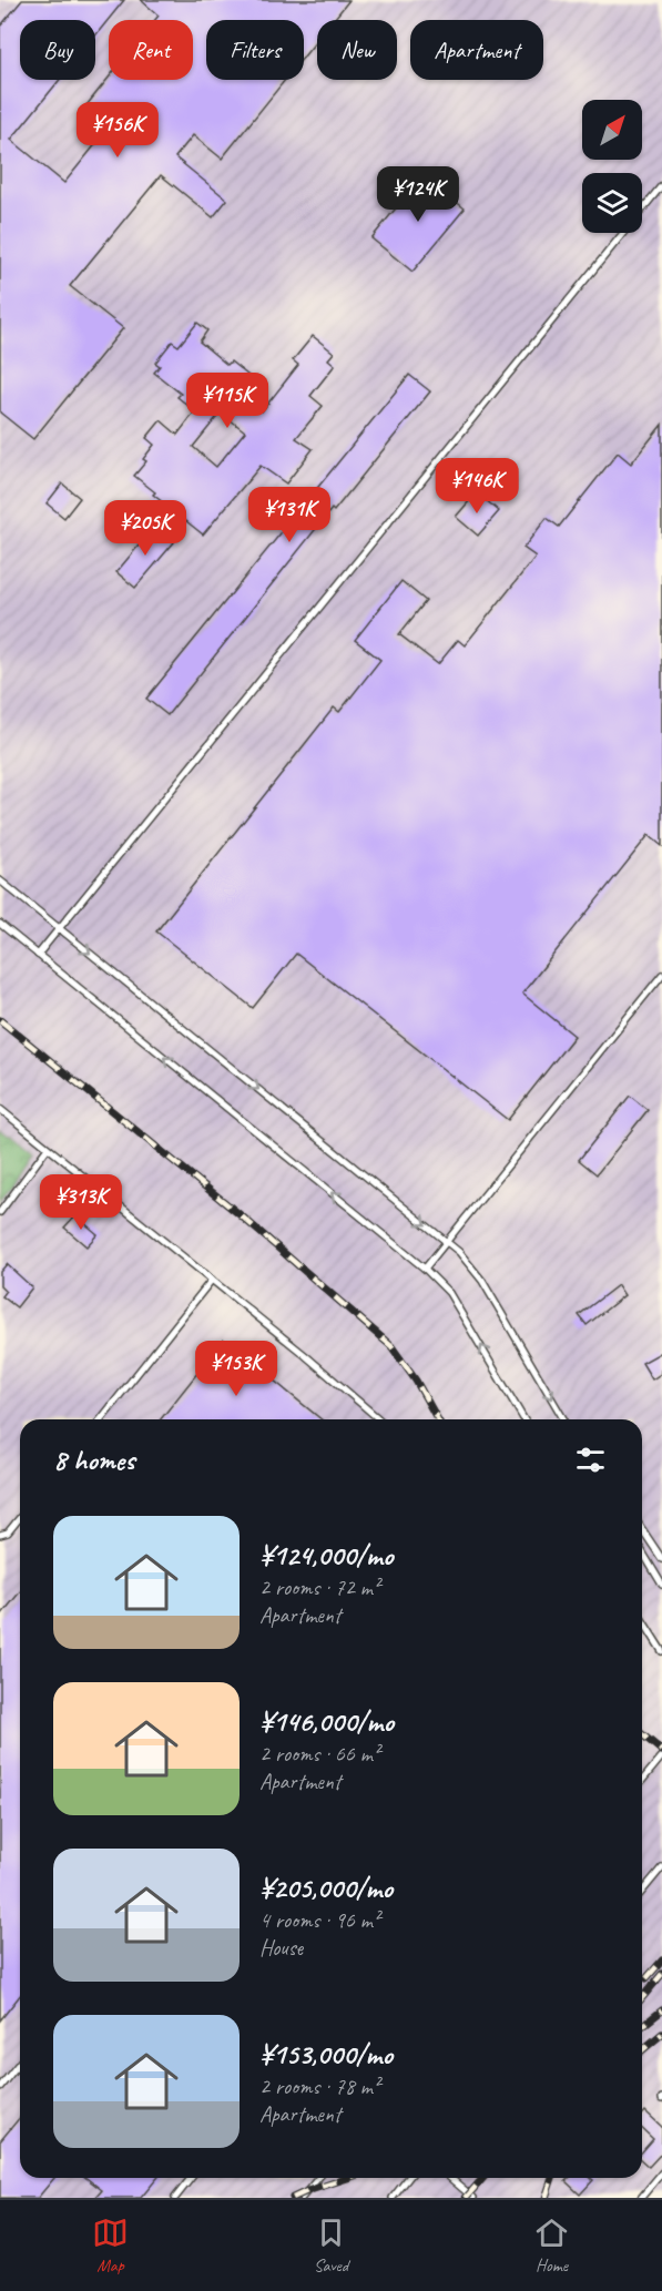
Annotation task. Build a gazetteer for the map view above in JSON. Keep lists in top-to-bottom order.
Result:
{
  "north": "top right",
  "page": {
    "chip": [
      "Buy",
      "Rent",
      "Filters",
      "New",
      "Apartment"
    ],
    "price": [
      "¥156K",
      "¥124K",
      "¥115K",
      "¥146K",
      "¥131K",
      "¥205K",
      "¥313K",
      "¥153K"
    ],
    "heading": "8 homes",
    "list": [
      {
        "name": "¥124,000/mo",
        "note": "2 rooms · 72 m² · Apartment"
      },
      {
        "name": "¥146,000/mo",
        "note": "2 rooms · 66 m² · Apartment"
      },
      {
        "name": "¥205,000/mo",
        "note": "4 rooms · 96 m² · House"
      },
      {
        "name": "¥153,000/mo",
        "note": "2 rooms · 78 m² · Apartment"
      }
    ],
    "tabs": ["Map", "Saved", "Home"]
  }
}
